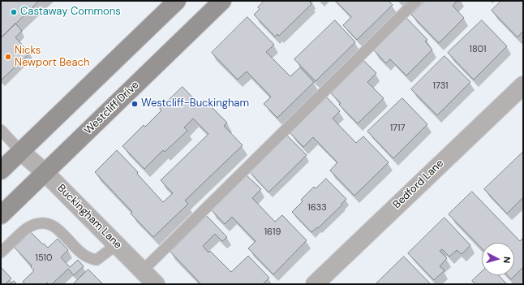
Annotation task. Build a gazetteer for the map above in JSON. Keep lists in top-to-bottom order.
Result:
{
  "streets": {
    "street": ["Westcliff Drive", "Bedford Lane", "Buckingham Lane"]
  },
  "crossings": [
    ["Westcliff Drive", "Buckingham Lane"]
  ],
  "places": ["Castaway Commons", "Nicks Newport Beach", "Westcliff-Buckingham"],
  "house_numbers": [
    "1801",
    "1731",
    "1717",
    "1633",
    "1619",
    "1510"
  ],
  "north": "right"
}
